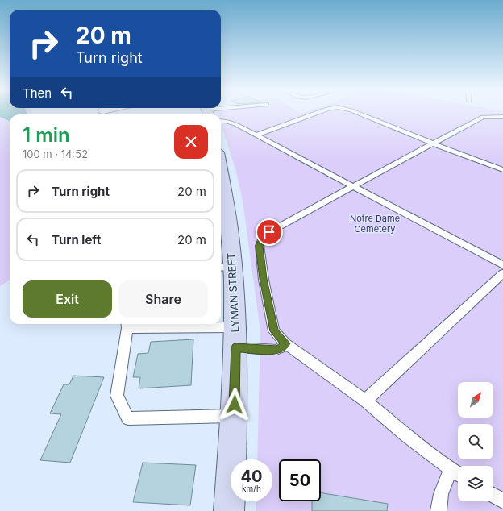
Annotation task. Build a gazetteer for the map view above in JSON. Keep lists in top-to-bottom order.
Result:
{
  "streets": {
    "main road": ["LYMAN STREET"]
  },
  "parks": ["Notre Dame Cemetery"],
  "north": "top right",
  "page": {
    "turn": ["20 m", "Turn right"],
    "then": "Then",
    "heading": ["1 min", "100 m · 14:52"],
    "list": [
      {
        "name": "Turn right",
        "value": "20 m"
      },
      {
        "name": "Turn left",
        "value": "20 m"
      }
    ],
    "buttons": ["Exit", "Share"],
    "speed": "40 km/h",
    "limit": "50"
  }
}
